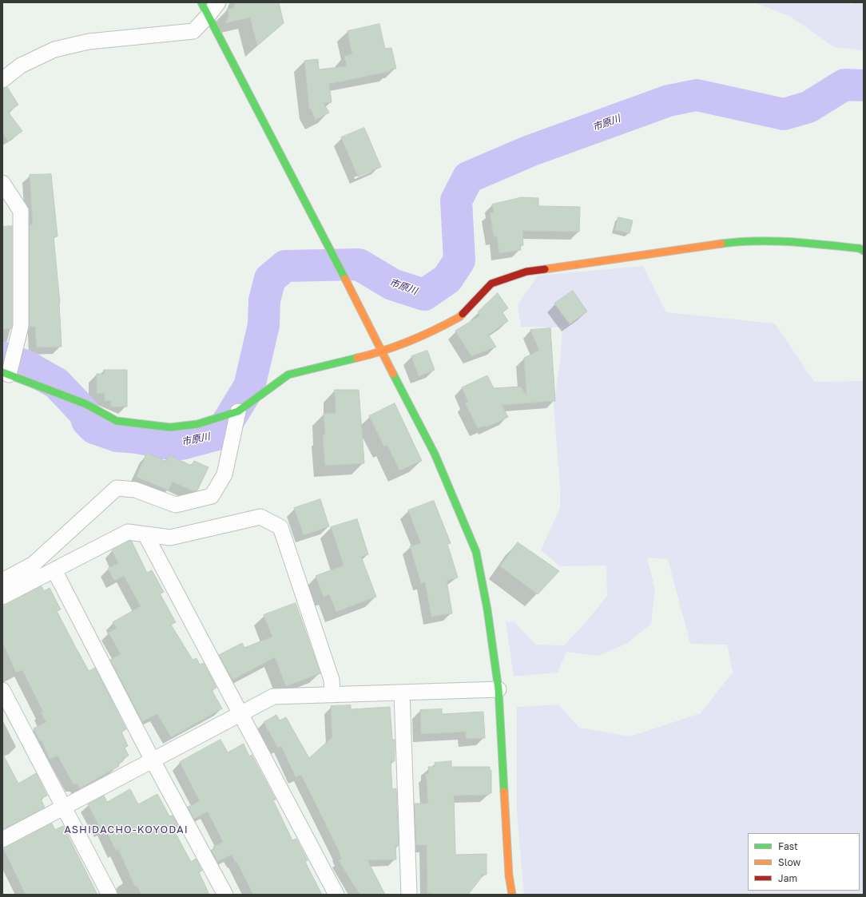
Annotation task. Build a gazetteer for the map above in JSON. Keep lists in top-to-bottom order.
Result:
{
  "districts": ["ASHIDACHO-KOYODAI"],
  "water": ["市原川"],
  "legend": ["Fast", "Slow", "Jam"]
}
